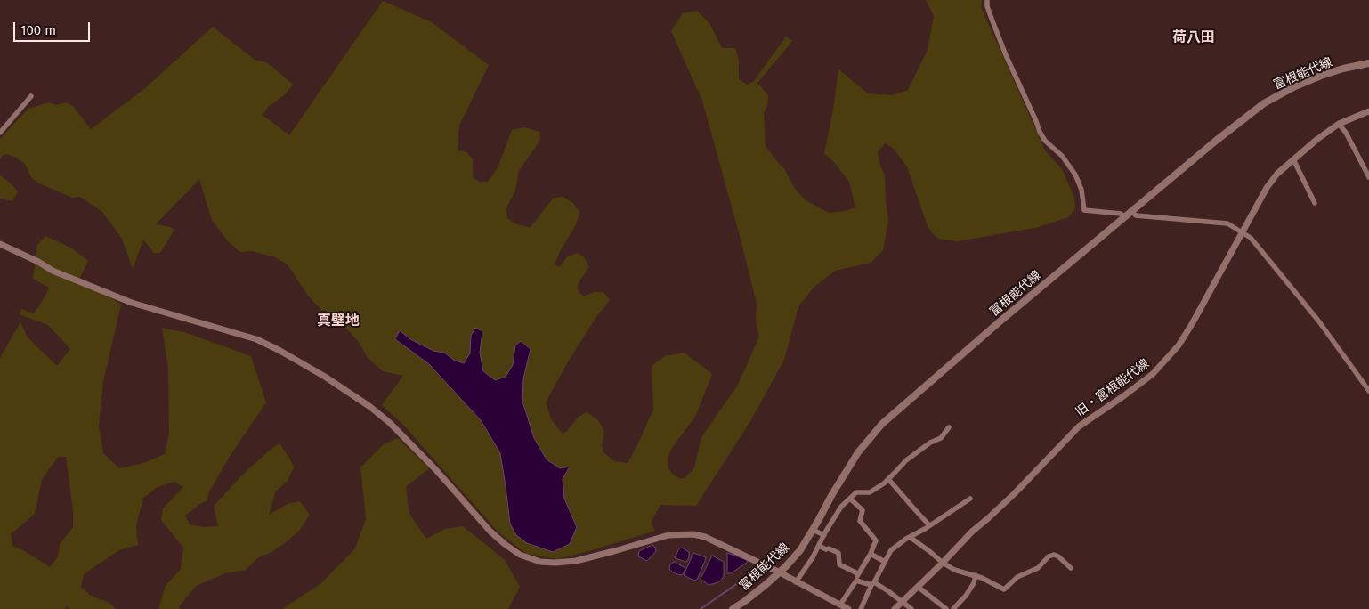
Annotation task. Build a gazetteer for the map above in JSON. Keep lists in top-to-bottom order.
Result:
{
  "streets": {
    "main road": ["富根能代線"],
    "street": ["旧・富根能代線"]
  },
  "districts": ["荷八田", "真壁地"],
  "scale_bar": "100 m"
}
